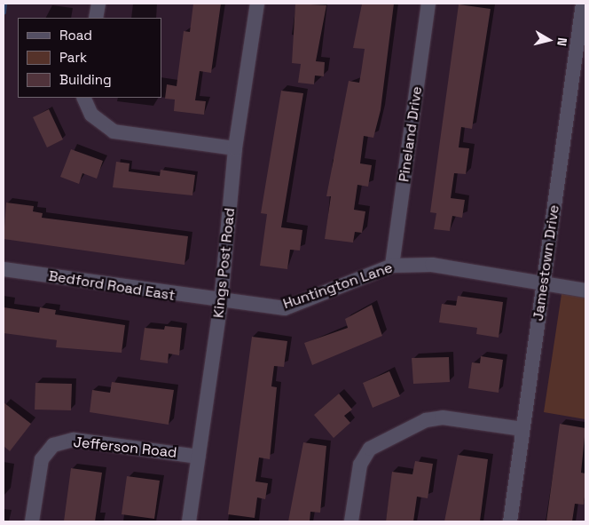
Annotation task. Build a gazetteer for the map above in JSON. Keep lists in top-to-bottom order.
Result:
{
  "streets": {
    "street": [
      "Pineland Drive",
      "Kings Post Road",
      "Jamestown Drive",
      "Bedford Road East",
      "Huntington Lane",
      "Jefferson Road"
    ]
  },
  "crossings": [
    ["Pineland Drive", "Huntington Lane"],
    ["Kings Post Road", "Bedford Road East"],
    ["Kings Post Road", "Huntington Lane"],
    ["Kings Post Road", "Jefferson Road"],
    ["Jamestown Drive", "Huntington Lane"],
    ["Bedford Road East", "Huntington Lane"]
  ],
  "legend": ["Road", "Park", "Building"],
  "north": "right"
}
